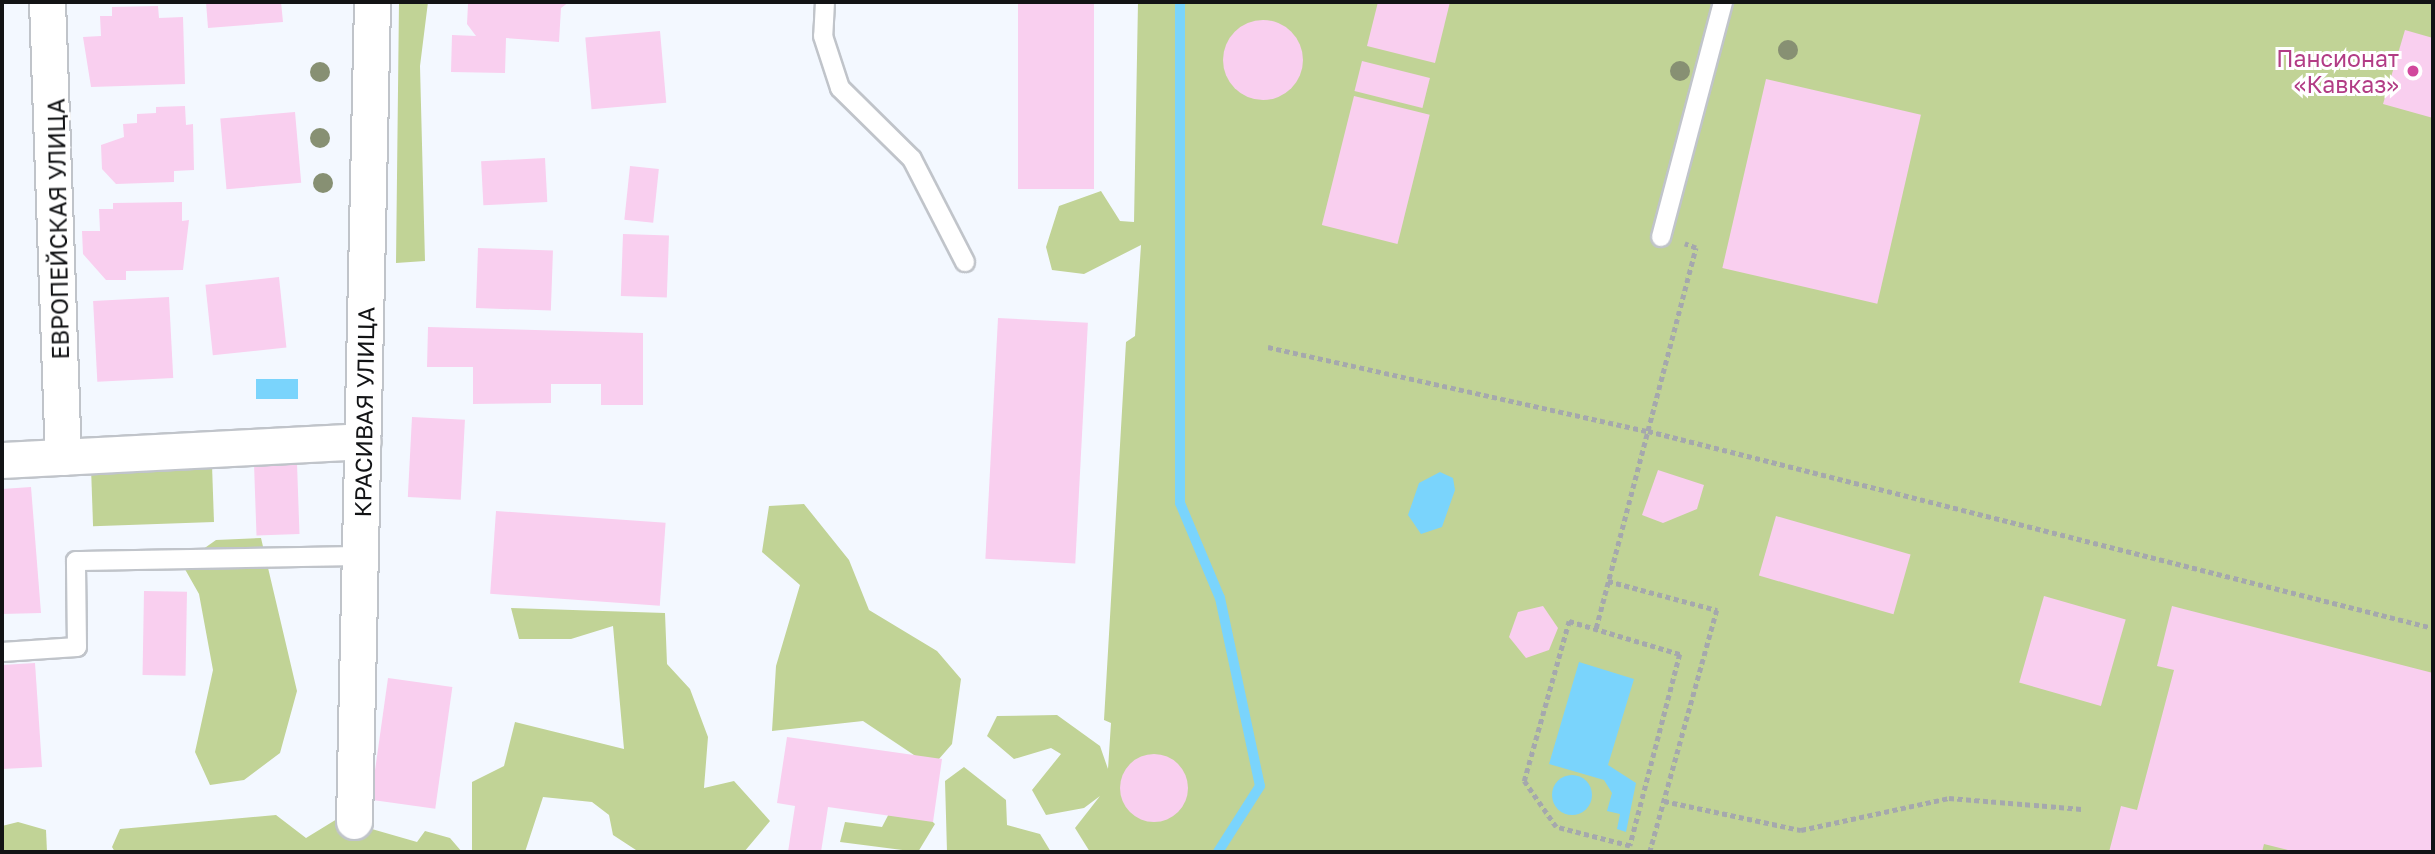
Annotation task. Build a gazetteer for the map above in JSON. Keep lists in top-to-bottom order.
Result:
{
  "streets": {
    "street": ["ЕВРОПЕЙСКАЯ УЛИЦА", "КРАСИВАЯ УЛИЦА"]
  },
  "places": ["Пансионат «Кавказ»"]
}
